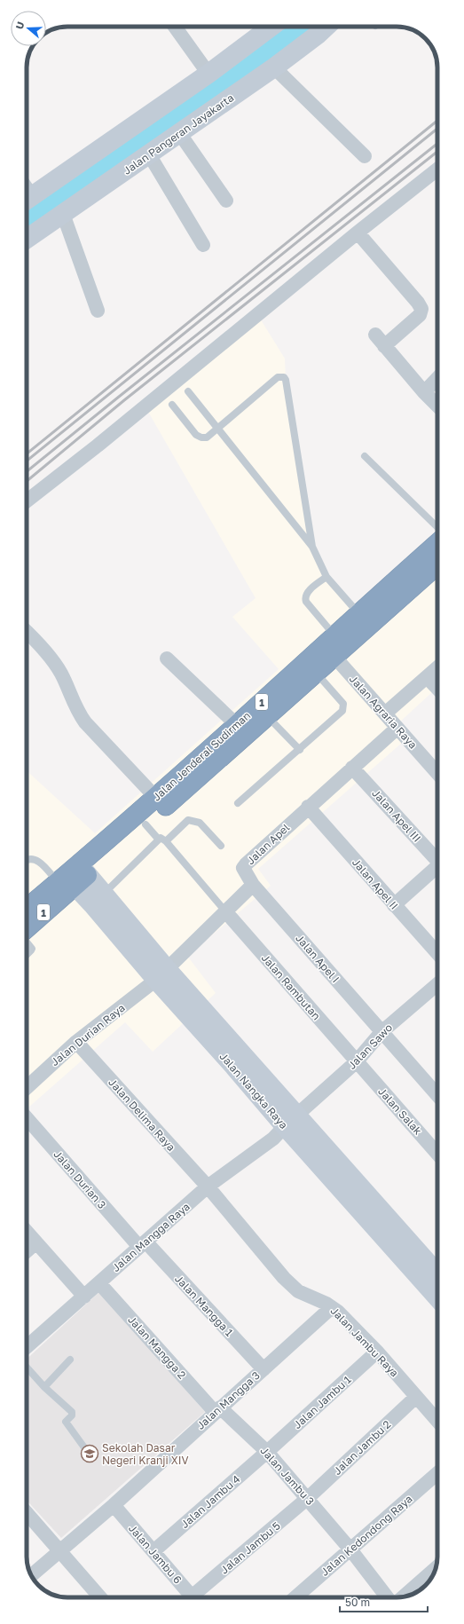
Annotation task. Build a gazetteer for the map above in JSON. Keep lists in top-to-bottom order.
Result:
{
  "streets": {
    "highway": ["1", "Jalan Jenderal Sudirman"],
    "street": [
      "Jalan Pangeran Jayakarta",
      "Jalan Agraria Raya",
      "Jalan Apel III",
      "Jalan Apel",
      "Jalan Apel II",
      "Jalan Apel I",
      "Jalan Rambutan",
      "Jalan Durian Raya",
      "Jalan Sawo",
      "Jalan Nangka Raya",
      "Jalan Salak",
      "Jalan Delima Raya",
      "Jalan Durian 3",
      "Jalan Mangga Raya",
      "Jalan Mangga 1",
      "Jalan Jambu Raya",
      "Jalan Mangga 2",
      "Jalan Mangga 3",
      "Jalan Jambu 1",
      "Jalan Jambu 2",
      "Jalan Jambu 3",
      "Jalan Jambu 4",
      "Jalan Kedondong Raya",
      "Jalan Jambu 5",
      "Jalan Jambu 6"
    ]
  },
  "crossings": [
    ["Jalan Agraria Raya", "Jalan Jenderal Sudirman"],
    ["Jalan Agraria Raya", "Jalan Apel"],
    ["Jalan Jenderal Sudirman", "Jalan Nangka Raya"],
    ["Jalan Apel III", "Jalan Apel"],
    ["Jalan Apel III", "Jalan Apel II"],
    ["Jalan Apel", "Jalan Apel II"],
    ["Jalan Apel", "Jalan Apel I"],
    ["Jalan Apel I", "Jalan Sawo"],
    ["Jalan Rambutan", "Jalan Sawo"],
    ["Jalan Rambutan", "Jalan Salak"],
    ["Jalan Durian Raya", "Jalan Nangka Raya"],
    ["Jalan Durian Raya", "Jalan Delima Raya"],
    ["Jalan Sawo", "Jalan Nangka Raya"],
    ["Jalan Sawo", "Jalan Salak"],
    ["Jalan Sawo", "Jalan Mangga Raya"],
    ["Jalan Nangka Raya", "Jalan Mangga Raya"],
    ["Jalan Delima Raya", "Jalan Mangga Raya"],
    ["Jalan Delima Raya", "Jalan Jambu Raya"],
    ["Jalan Durian 3", "Jalan Mangga Raya"],
    ["Jalan Durian 3", "Jalan Mangga 1"],
    ["Jalan Mangga Raya", "Jalan Mangga 1"],
    ["Jalan Mangga Raya", "Jalan Jambu Raya"],
    ["Jalan Mangga Raya", "Jalan Mangga 2"],
    ["Jalan Mangga 1", "Jalan Mangga 3"],
    ["Jalan Jambu Raya", "Jalan Mangga 3"],
    ["Jalan Jambu Raya", "Jalan Jambu 1"],
    ["Jalan Jambu Raya", "Jalan Jambu 2"],
    ["Jalan Mangga 2", "Jalan Mangga 3"],
    ["Jalan Mangga 2", "Jalan Jambu 3"],
    ["Jalan Mangga 3", "Jalan Jambu 3"],
    ["Jalan Mangga 3", "Jalan Jambu 6"],
    ["Jalan Jambu 1", "Jalan Jambu 3"],
    ["Jalan Jambu 1", "Jalan Jambu 4"],
    ["Jalan Jambu 2", "Jalan Jambu 3"],
    ["Jalan Jambu 2", "Jalan Jambu 5"],
    ["Jalan Jambu 3", "Jalan Jambu 4"],
    ["Jalan Jambu 3", "Jalan Kedondong Raya"],
    ["Jalan Jambu 3", "Jalan Jambu 5"],
    ["Jalan Jambu 4", "Jalan Jambu 6"]
  ],
  "places": {
    "school or university": ["Sekolah Dasar Negeri Kranji XIV"]
  },
  "scale_bar": "50 m",
  "north": "left"
}
